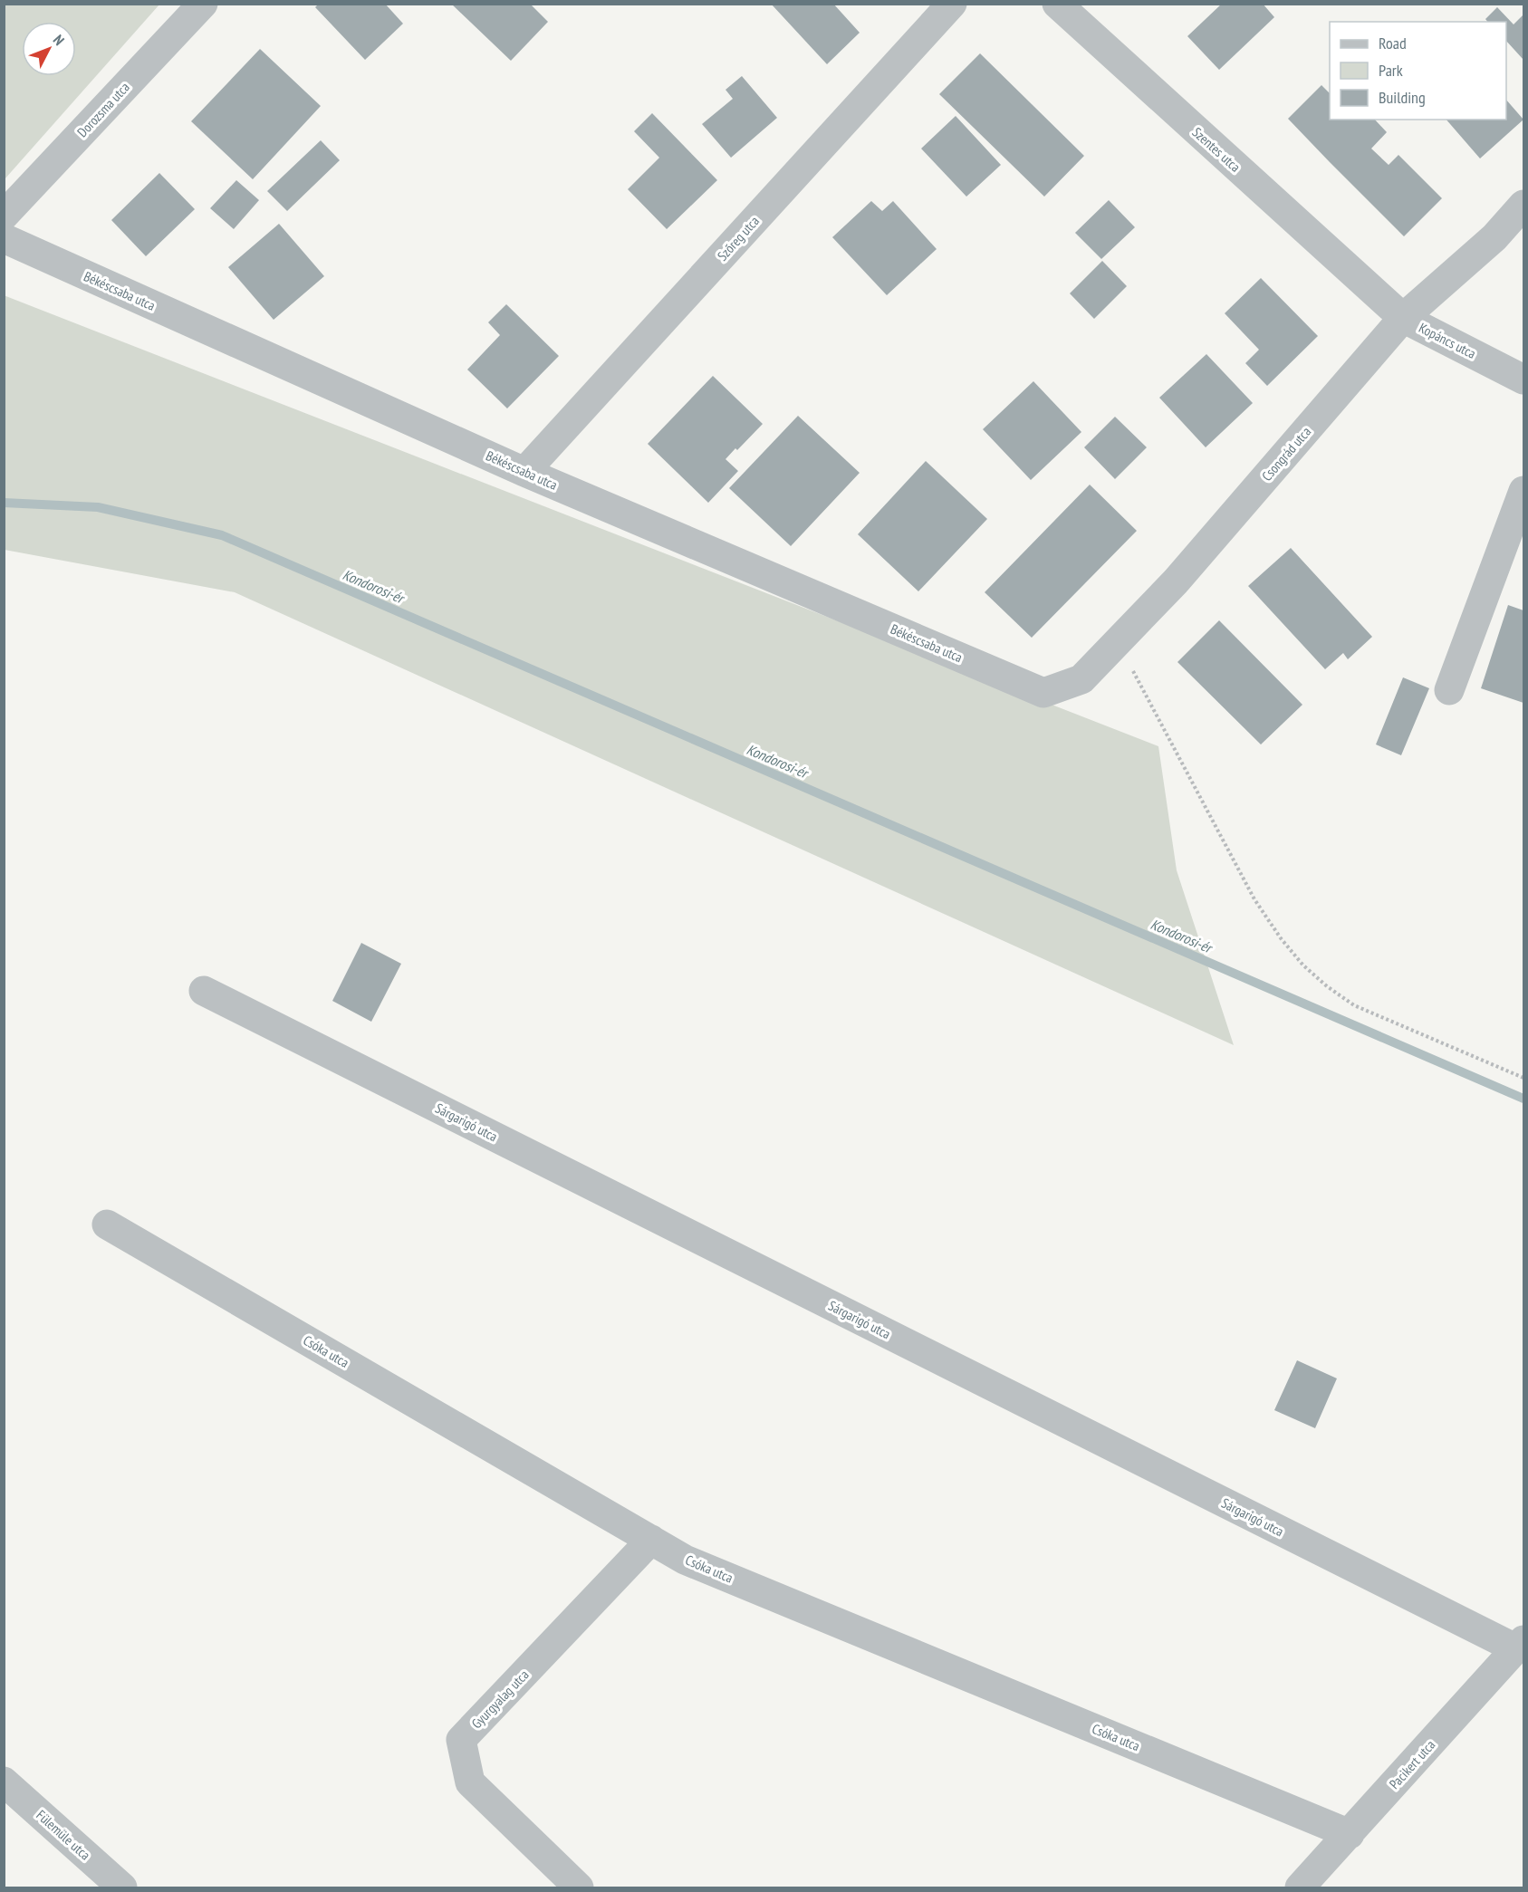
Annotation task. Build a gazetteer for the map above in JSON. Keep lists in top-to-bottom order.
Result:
{
  "streets": {
    "street": [
      "Dorozsma utca",
      "Szentes utca",
      "Szőreg utca",
      "Békéscsaba utca",
      "Kopáncs utca",
      "Csongrád utca",
      "Sárgarigó utca",
      "Csóka utca",
      "Gyurgyalag utca",
      "Pacikert utca",
      "Fülemüle utca"
    ]
  },
  "crossings": [
    ["Szentes utca", "Kopáncs utca"],
    ["Szőreg utca", "Békéscsaba utca"],
    ["Békéscsaba utca", "Csongrád utca"],
    ["Kopáncs utca", "Csongrád utca"],
    ["Sárgarigó utca", "Pacikert utca"],
    ["Csóka utca", "Gyurgyalag utca"],
    ["Csóka utca", "Pacikert utca"]
  ],
  "water": ["Kondorosi-ér"],
  "legend": ["Road", "Park", "Building"],
  "north": "top right"
}
